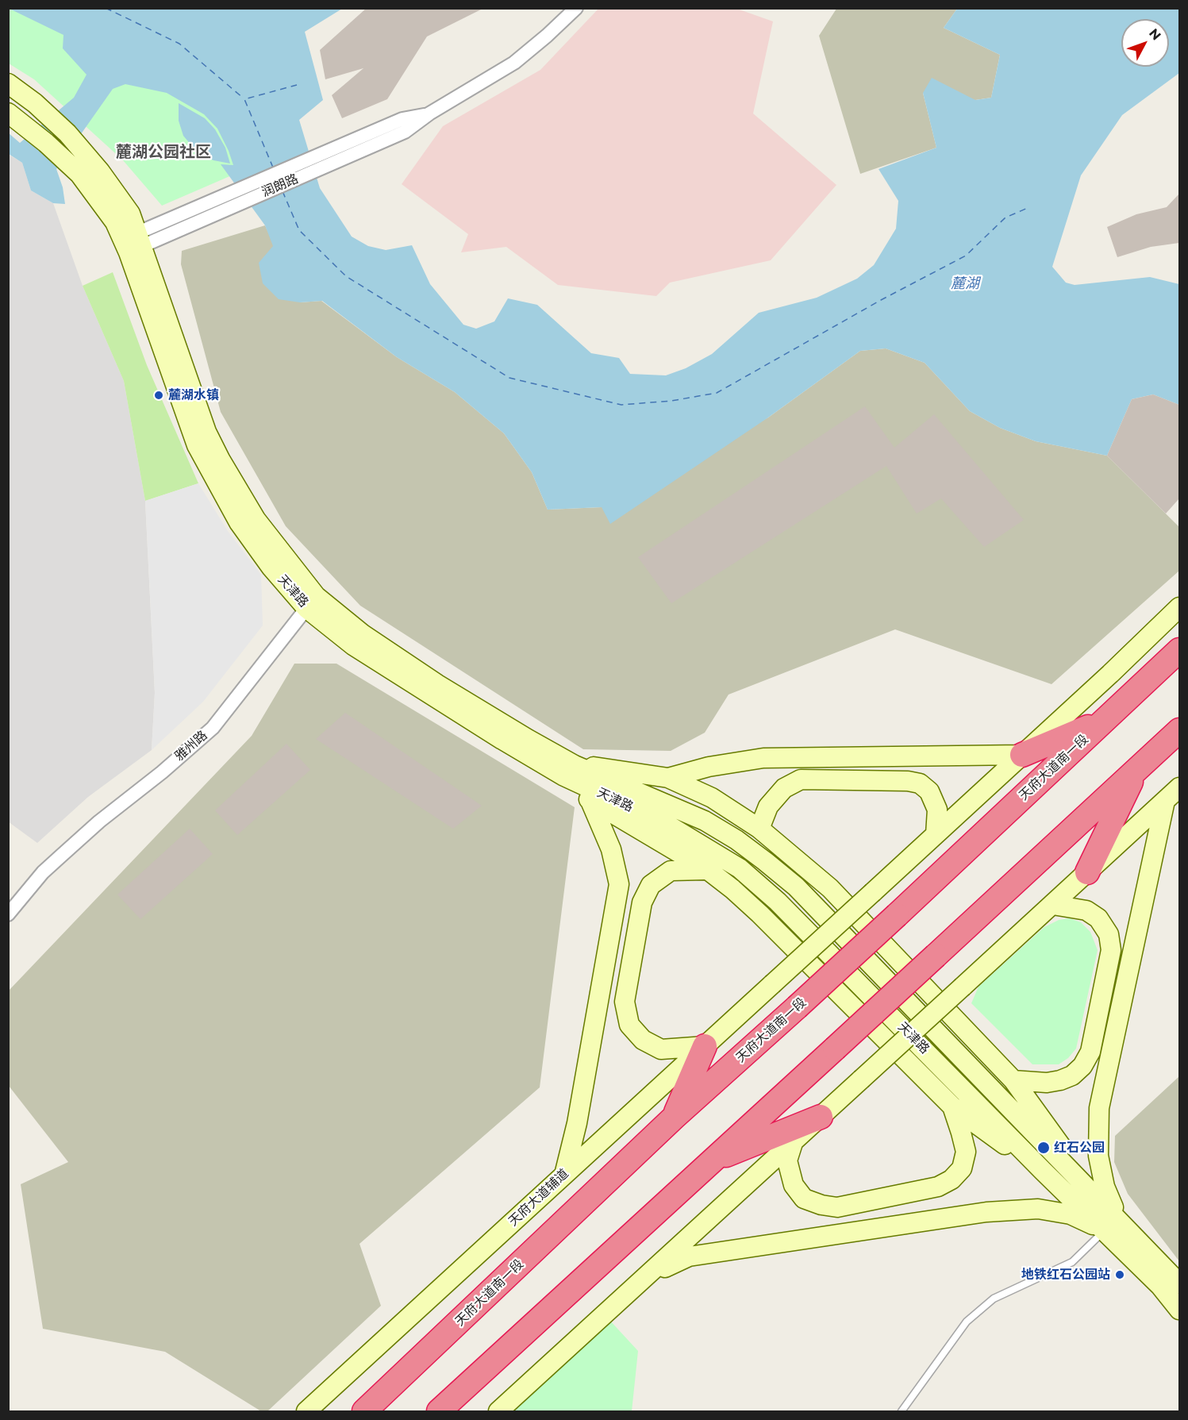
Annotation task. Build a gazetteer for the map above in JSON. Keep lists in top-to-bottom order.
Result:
{
  "streets": {
    "highway": ["天府大道南一段"],
    "street": [
      "润朗路",
      "天津路",
      "雅州路",
      "天府大道辅道"
    ]
  },
  "crossings": [
    ["润朗路", "天津路"],
    ["天津路", "雅州路"]
  ],
  "districts": ["麓湖公园社区"],
  "water": ["麓湖"],
  "places": ["麓湖水镇", "红石公园", "地铁红石公园站"],
  "north": "top right"
}
